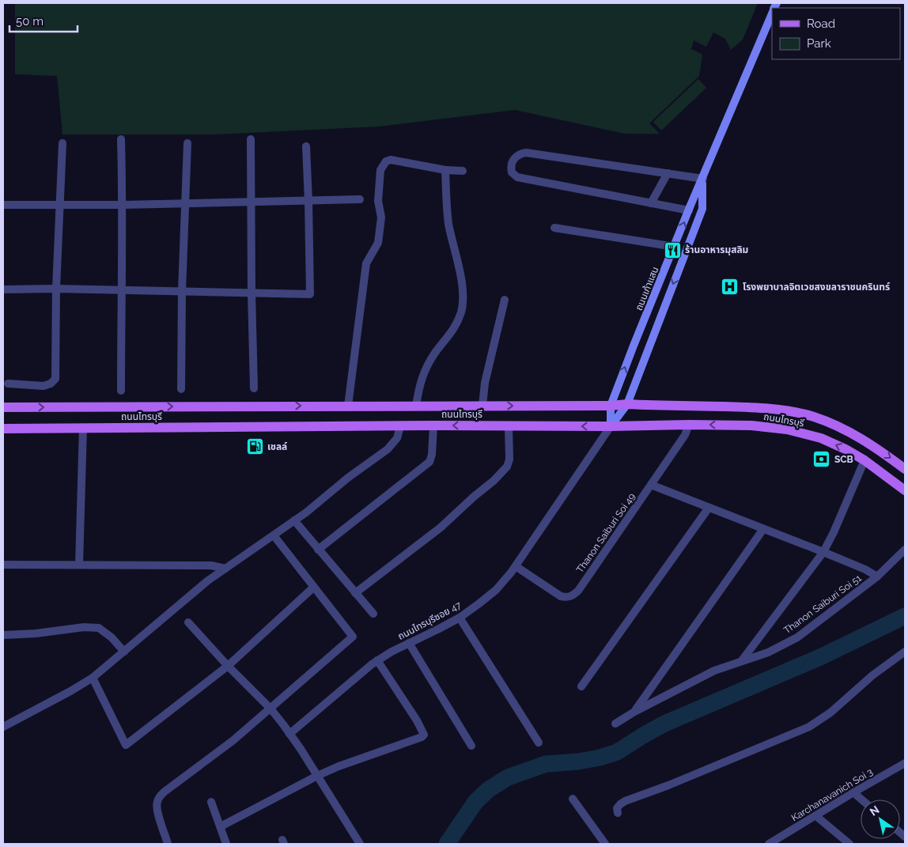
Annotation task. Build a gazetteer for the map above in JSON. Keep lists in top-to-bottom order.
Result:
{
  "streets": {
    "main road": ["ถนนเก้าแสน", "ถนนไทรบุรี"],
    "street": [
      "Thanon Saiburi Soi 49",
      "Thanon Saiburi Soi 51",
      "ถนนไทรบุรีซอย 47",
      "Karchanavanich Soi 3"
    ]
  },
  "crossings": [
    ["ถนนเก้าแสน", "ถนนไทรบุรี"],
    ["ถนนเก้าแสน", "ถนนไทรบุรีซอย 47"],
    ["ถนนไทรบุรี", "Thanon Saiburi Soi 49"],
    ["ถนนไทรบุรี", "ถนนไทรบุรีซอย 47"],
    ["Thanon Saiburi Soi 49", "ถนนไทรบุรีซอย 47"]
  ],
  "places": {
    "restaurant": ["ร้านอาหารมุสลิม"],
    "hospital": ["โรงพยาบาลจิตเวชสงขลาราชนครินทร์"],
    "fuel station": ["เชลล์"],
    "bank": ["SCB"]
  },
  "legend": ["Road", "Park"],
  "scale_bar": "50 m",
  "north": "top left"
}
